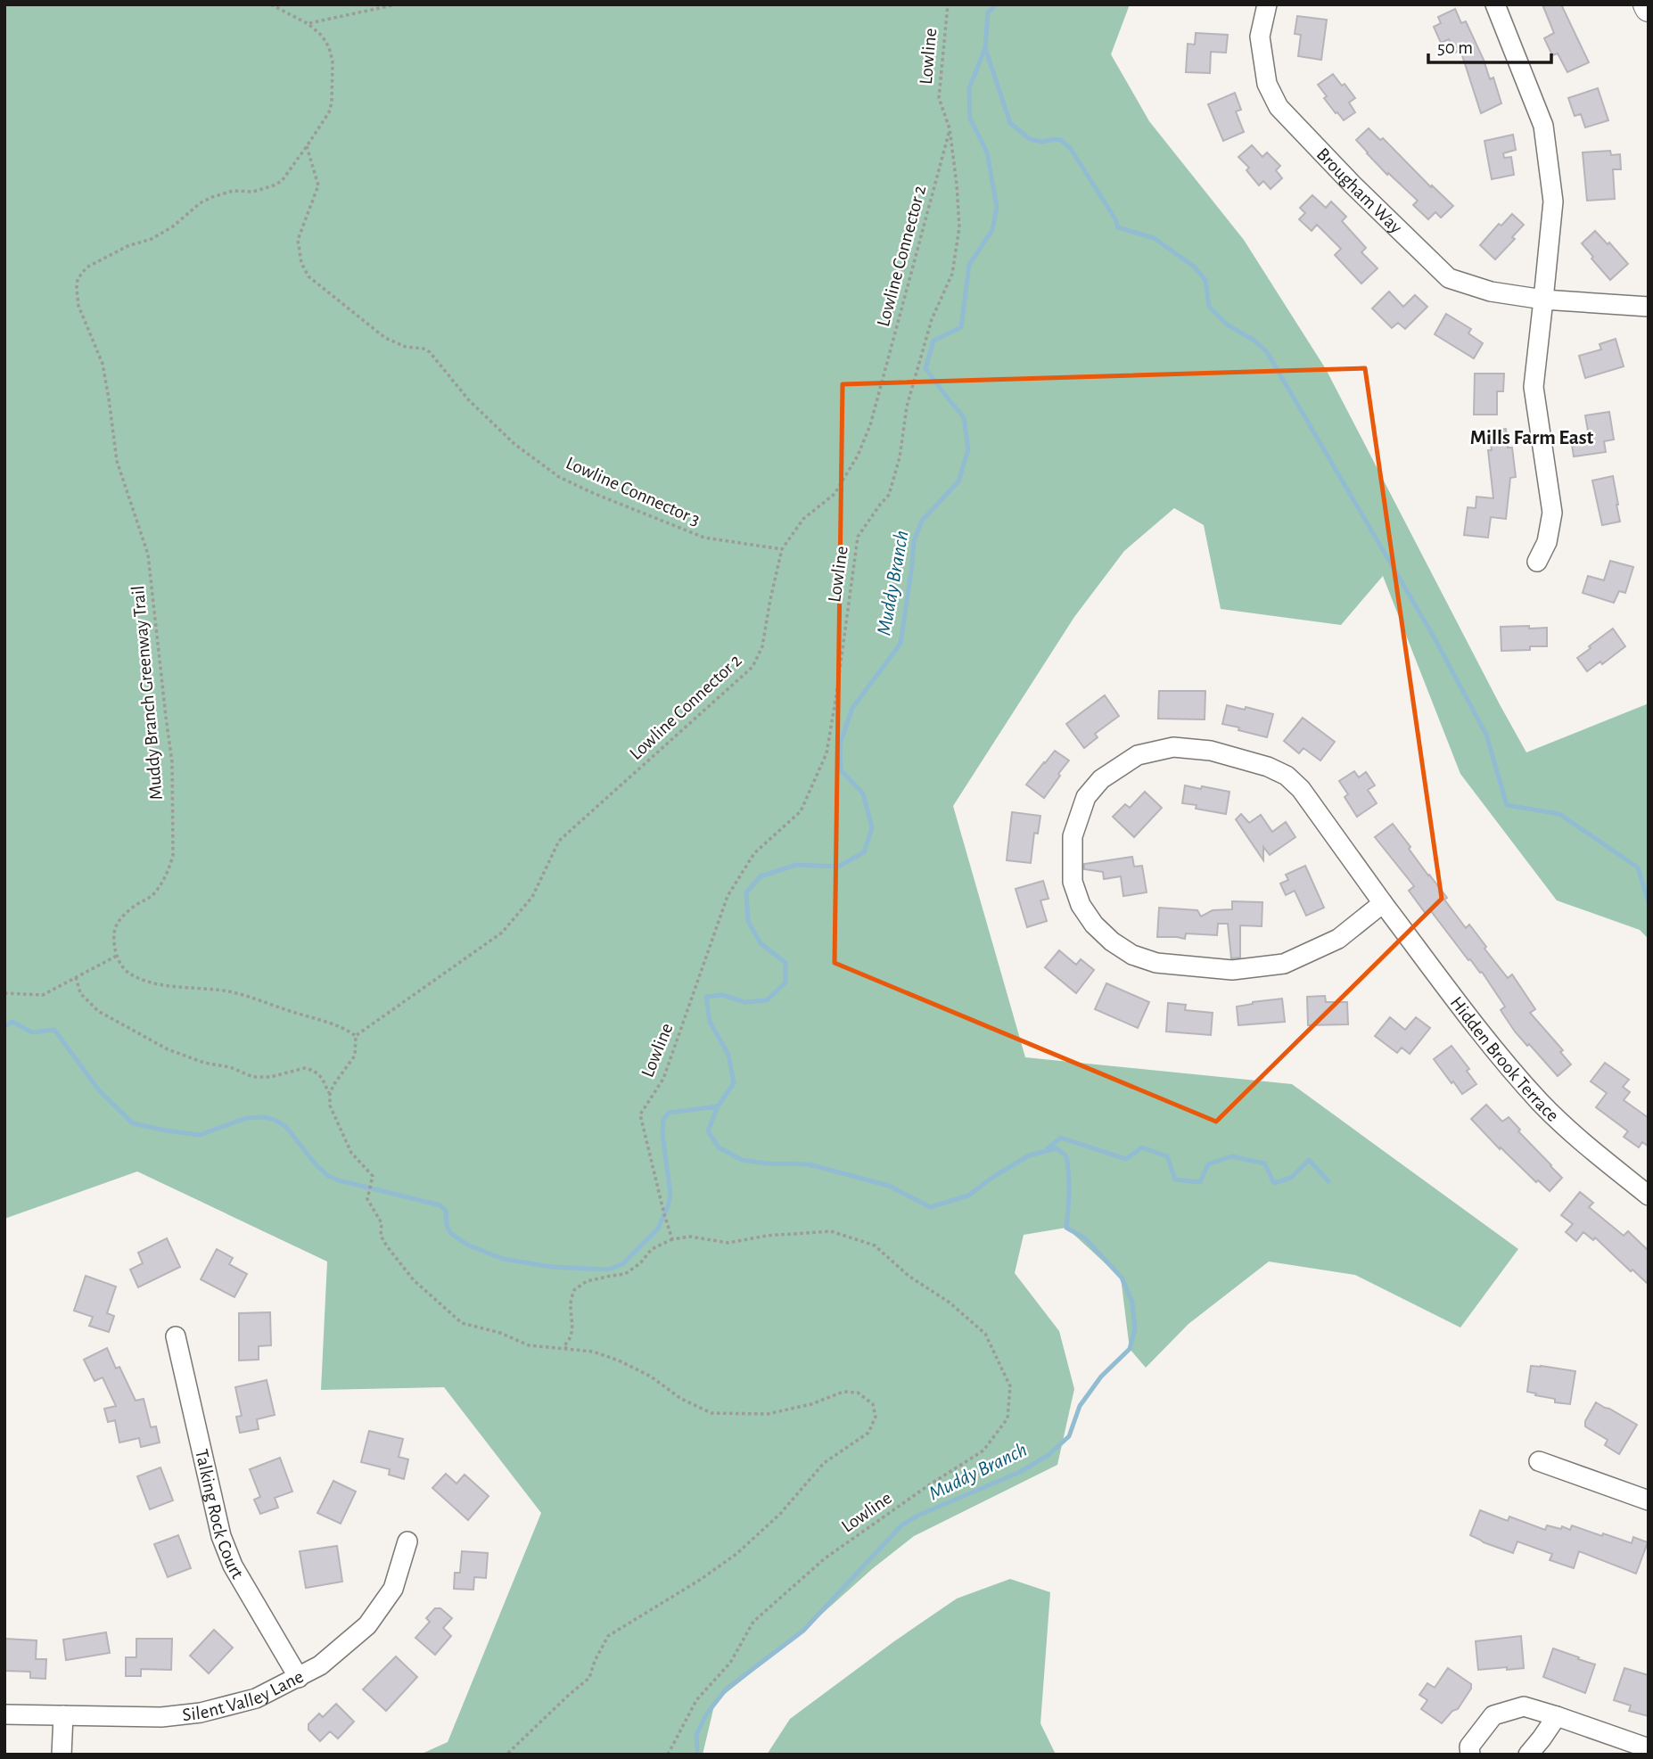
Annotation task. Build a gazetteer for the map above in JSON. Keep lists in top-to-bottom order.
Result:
{
  "streets": {
    "street": [
      "Brougham Way",
      "Hidden Brook Terrace",
      "Talking Rock Court",
      "Silent Valley Lane"
    ],
    "path": [
      "Lowline",
      "Lowline Connector 2",
      "Lowline Connector 3",
      "Muddy Branch Greenway Trail"
    ]
  },
  "crossings": [
    ["Lowline", "Lowline Connector 2"],
    ["Lowline Connector 2", "Lowline Connector 3"],
    ["Lowline Connector 3", "Muddy Branch Greenway Trail"],
    ["Talking Rock Court", "Silent Valley Lane"]
  ],
  "districts": ["Mills Farm East"],
  "water": ["Muddy Branch"],
  "scale_bar": "50 m"
}
